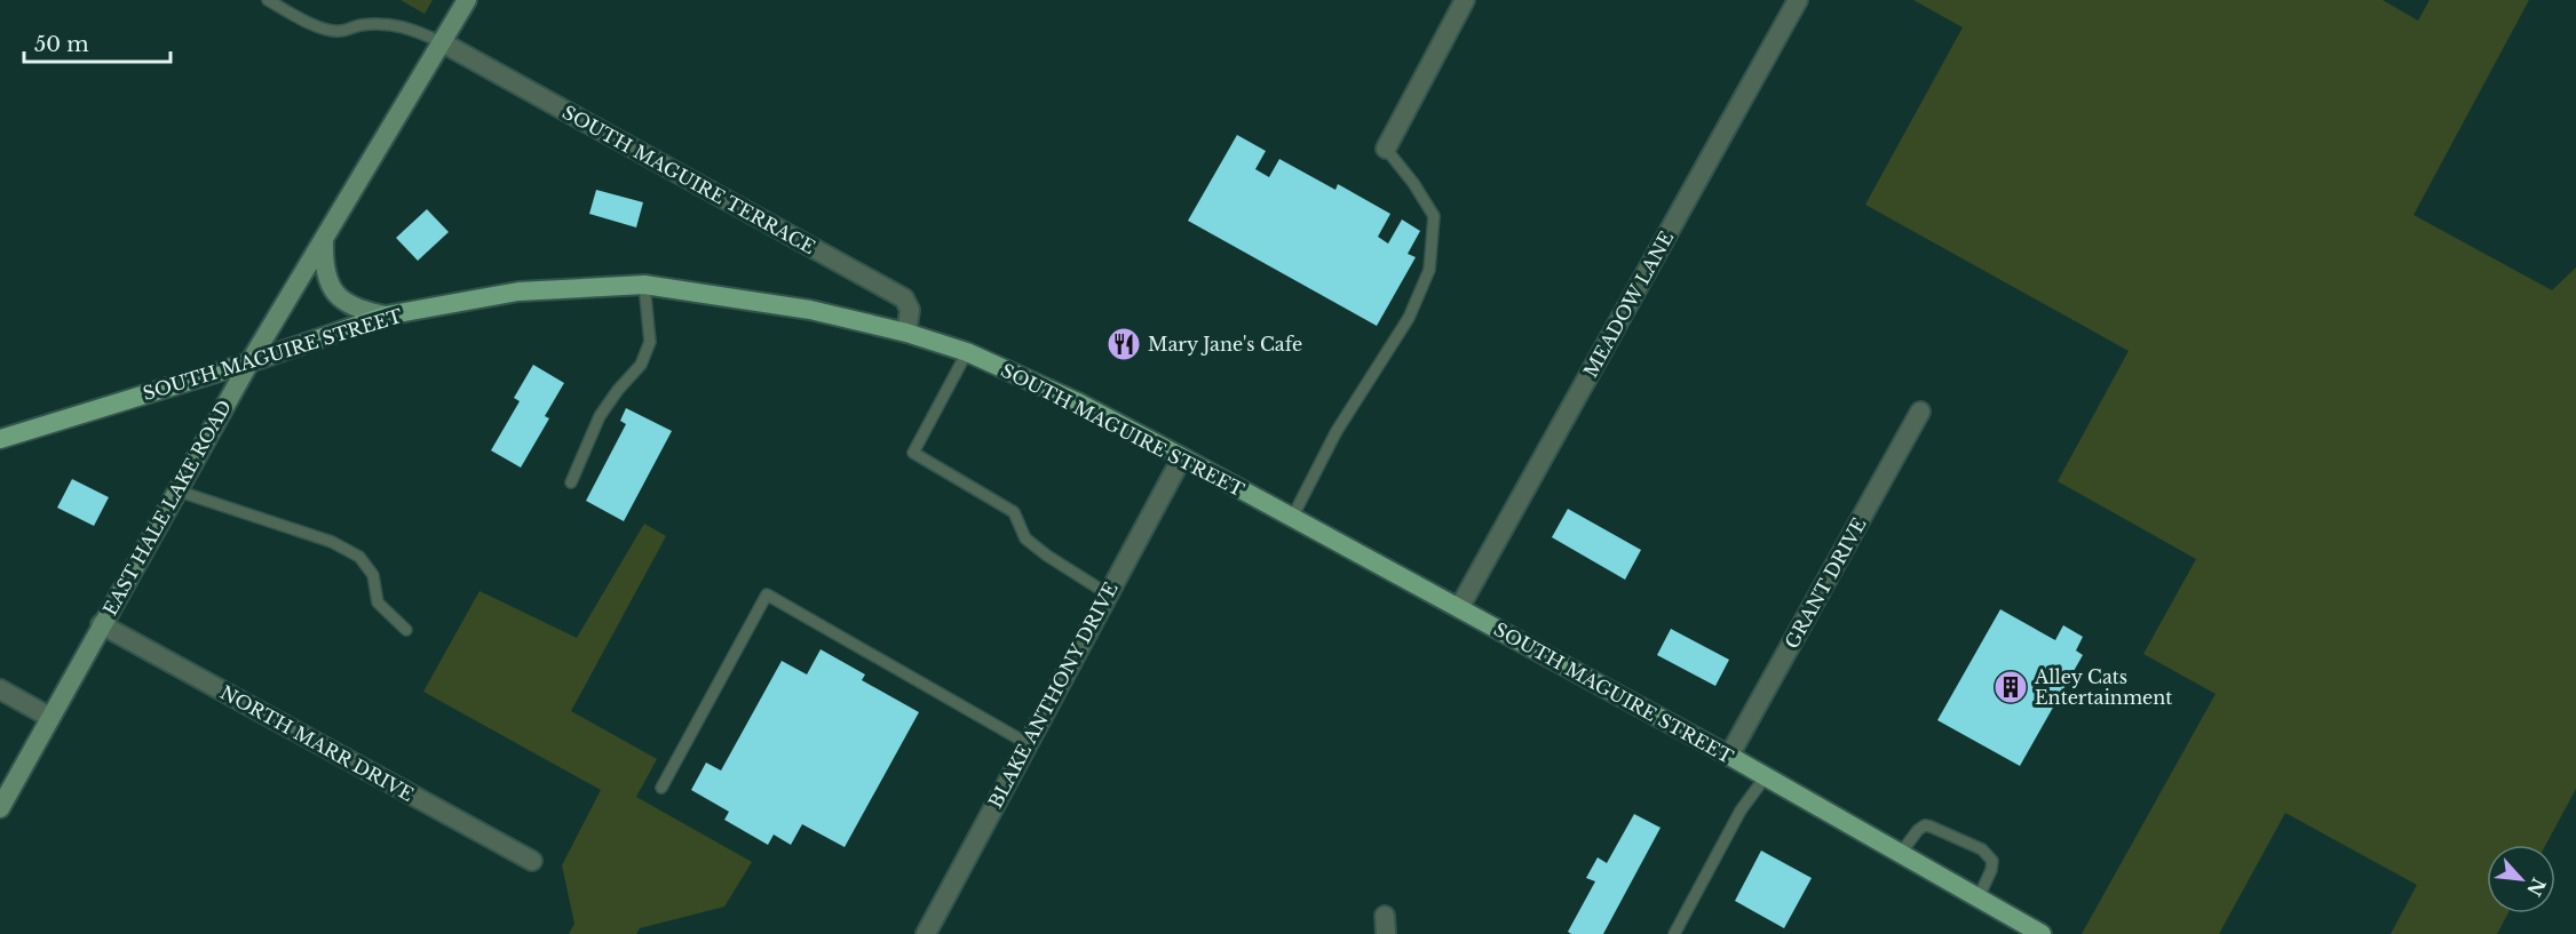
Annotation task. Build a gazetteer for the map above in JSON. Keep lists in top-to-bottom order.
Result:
{
  "streets": {
    "main road": ["SOUTH MAGUIRE STREET", "EAST HALE LAKE ROAD"],
    "street": [
      "SOUTH MAGUIRE TERRACE",
      "MEADOW LANE",
      "GRANT DRIVE",
      "BLAKE ANTHONY DRIVE",
      "NORTH MARR DRIVE"
    ]
  },
  "crossings": [
    ["SOUTH MAGUIRE TERRACE", "SOUTH MAGUIRE STREET"],
    ["SOUTH MAGUIRE TERRACE", "EAST HALE LAKE ROAD"],
    ["MEADOW LANE", "SOUTH MAGUIRE STREET"],
    ["SOUTH MAGUIRE STREET", "EAST HALE LAKE ROAD"],
    ["SOUTH MAGUIRE STREET", "GRANT DRIVE"],
    ["SOUTH MAGUIRE STREET", "BLAKE ANTHONY DRIVE"],
    ["EAST HALE LAKE ROAD", "NORTH MARR DRIVE"]
  ],
  "places": {
    "restaurant": ["Mary Jane's Cafe"],
    "building": ["Alley Cats Entertainment"]
  },
  "scale_bar": "50 m",
  "north": "bottom right"
}
